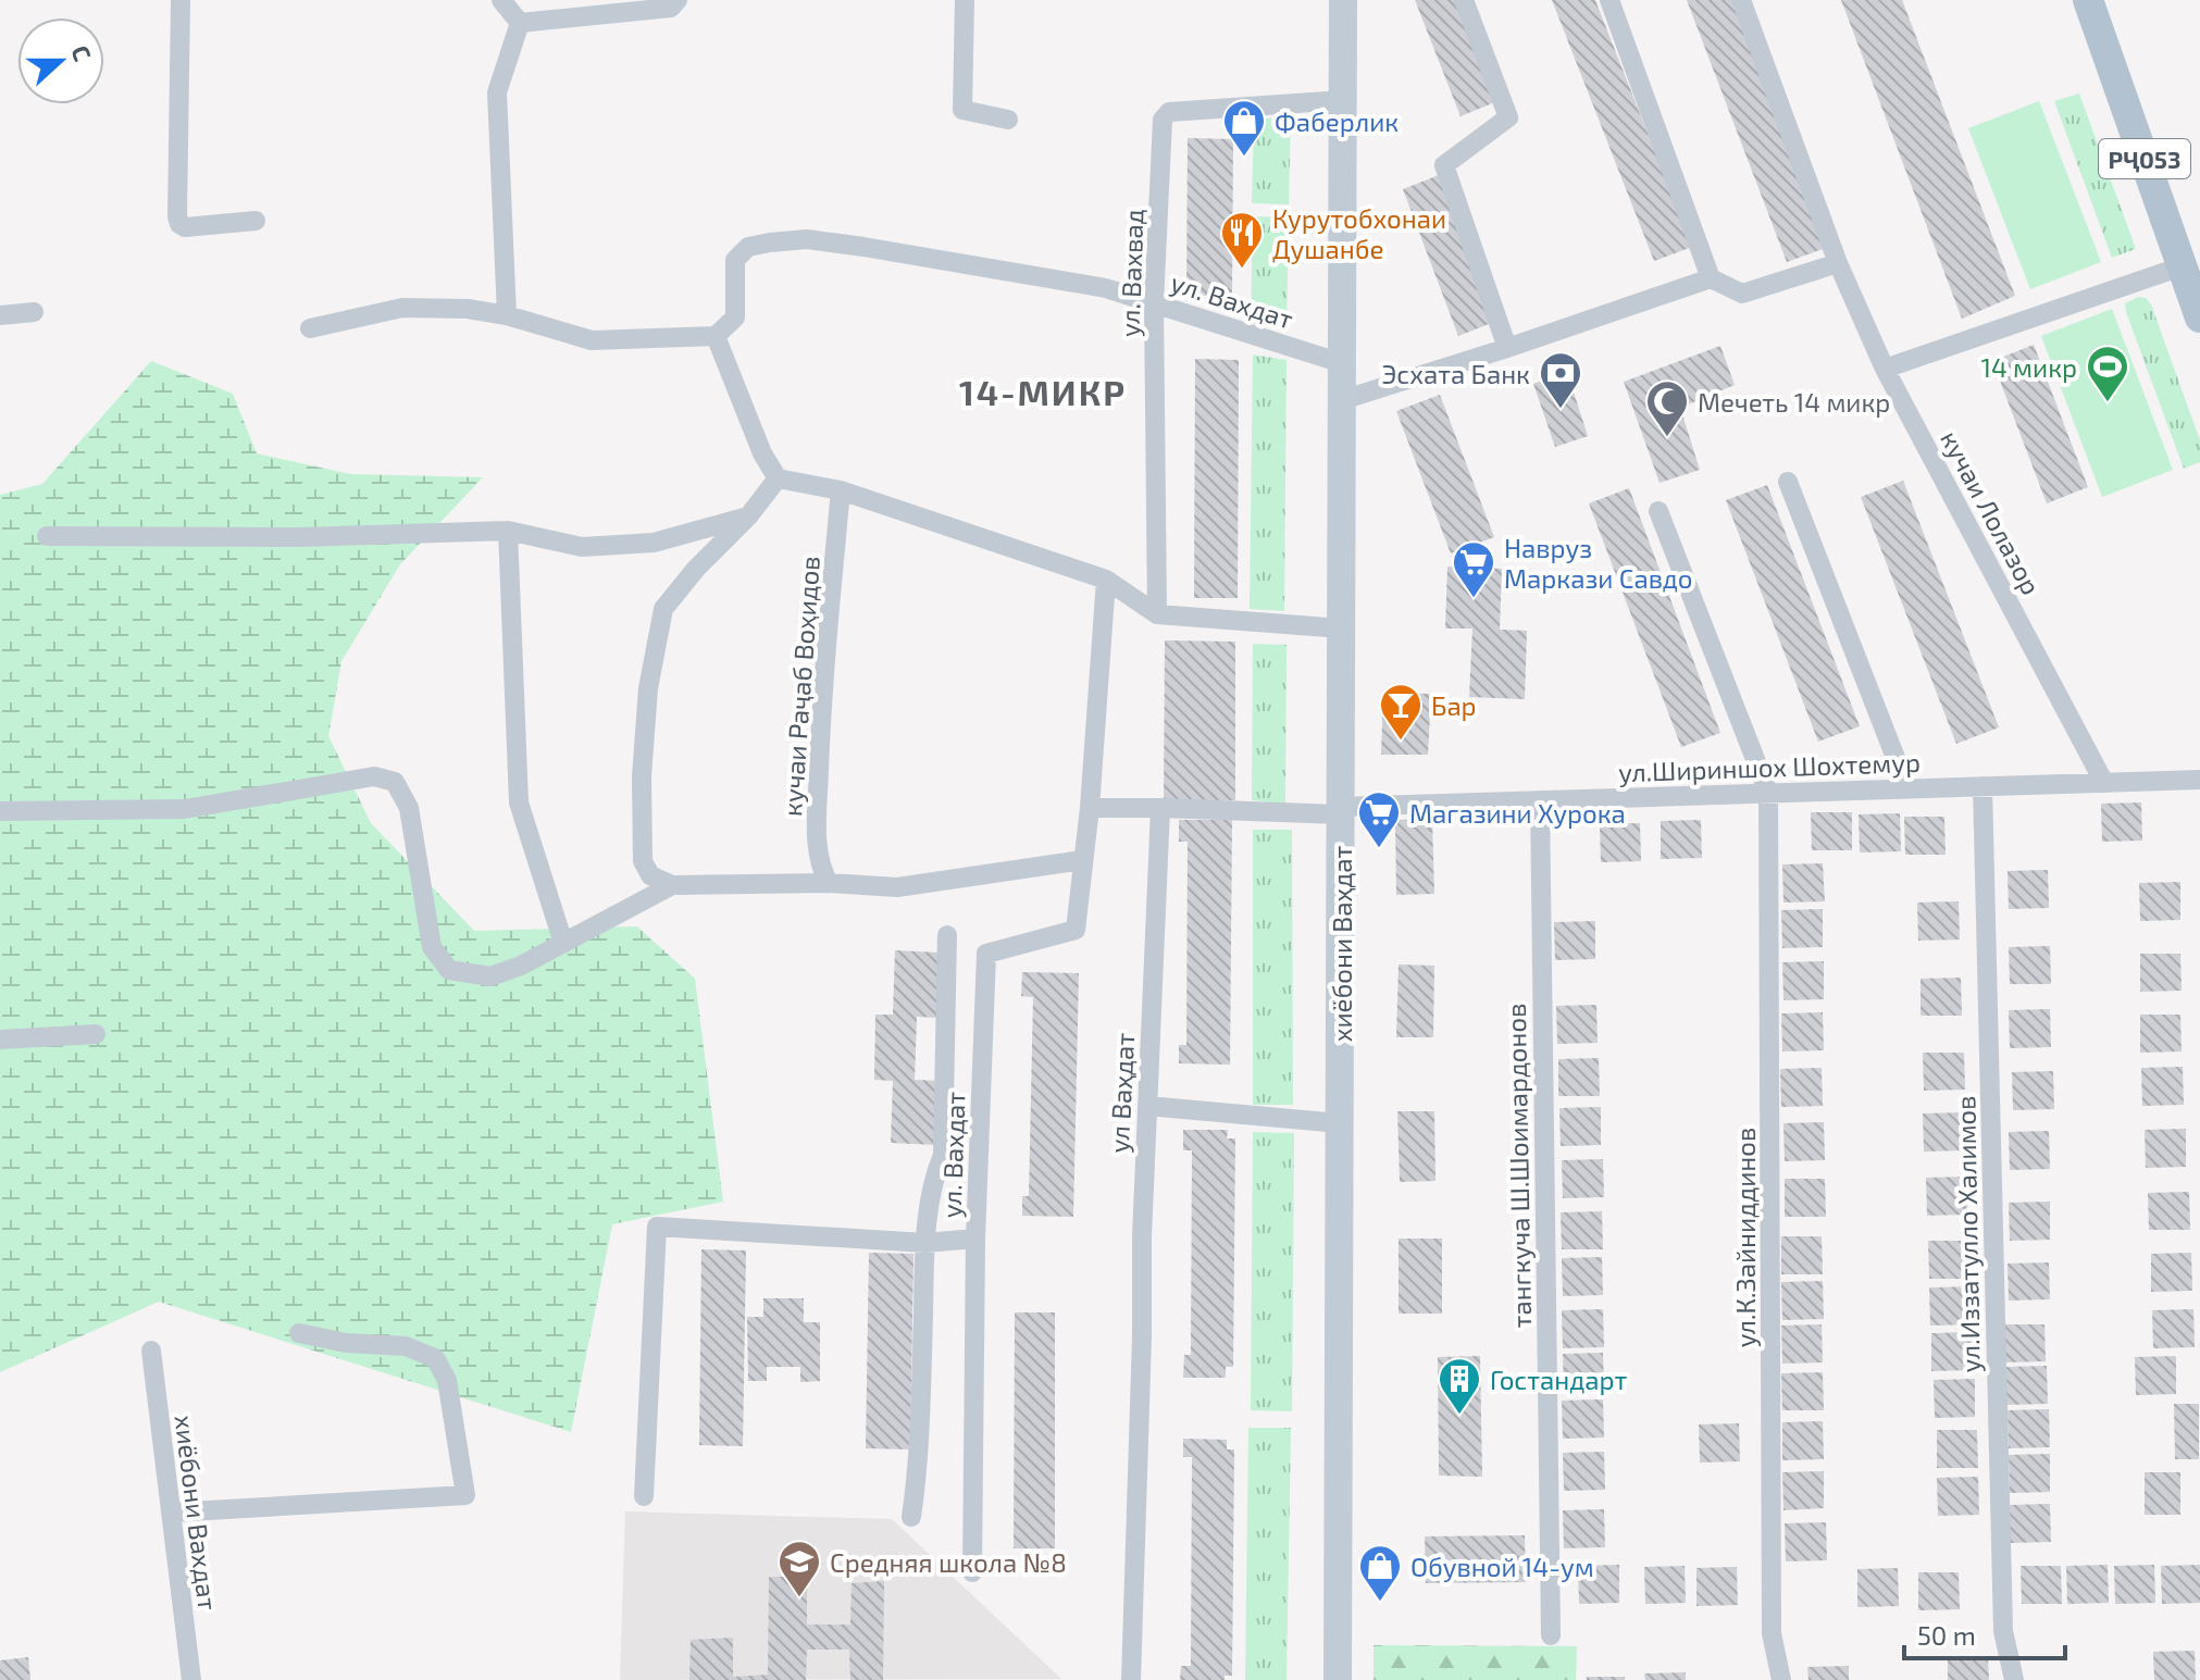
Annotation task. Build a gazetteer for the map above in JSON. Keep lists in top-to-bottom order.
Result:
{
  "streets": {
    "main road": ["РҶ053", "хиёбони Ваҳдат"],
    "street": [
      "ул. Вахвад",
      "ул. Вахдат",
      "кучаи Лолазор",
      "кучаи Раҷаб Воҳидов",
      "ул.Шириншох Шохтемур",
      "ул Ваҳдат",
      "тангкуча Ш.Шоимардонов",
      "ул.Иззатулло Халимов",
      "ул.К.Зайниддинов",
      "хиёбони Вахдат"
    ]
  },
  "crossings": [
    ["ул. Вахвад", "ул. Вахдат"],
    ["ул. Вахвад", "хиёбони Ваҳдат"],
    ["ул. Вахдат", "хиёбони Ваҳдат"],
    ["кучаи Лолазор", "ул.Шириншох Шохтемур"],
    ["ул.Шириншох Шохтемур", "хиёбони Ваҳдат"],
    ["ул.Шириншох Шохтемур", "тангкуча Ш.Шоимардонов"],
    ["ул.Шириншох Шохтемур", "ул.Иззатулло Халимов"],
    ["ул.Шириншох Шохтемур", "ул.К.Зайниддинов"]
  ],
  "districts": ["14-МИКР"],
  "places": {
    "shop": ["Фаберлик", "Обувной 14-ум"],
    "restaurant": ["Курутобхонаи Душанбе"],
    "sports": ["14 микр"],
    "bank": ["Эсхата Банк"],
    "mosque": ["Мечеть 14 микр"],
    "supermarket": ["Навруз Маркази Савдо", "Магазини Хурока"],
    "bar": ["Бар"],
    "building": ["Гостандарт"],
    "school or university": ["Средняя школа №8"]
  },
  "scale_bar": "50 m",
  "north": "right"
}
